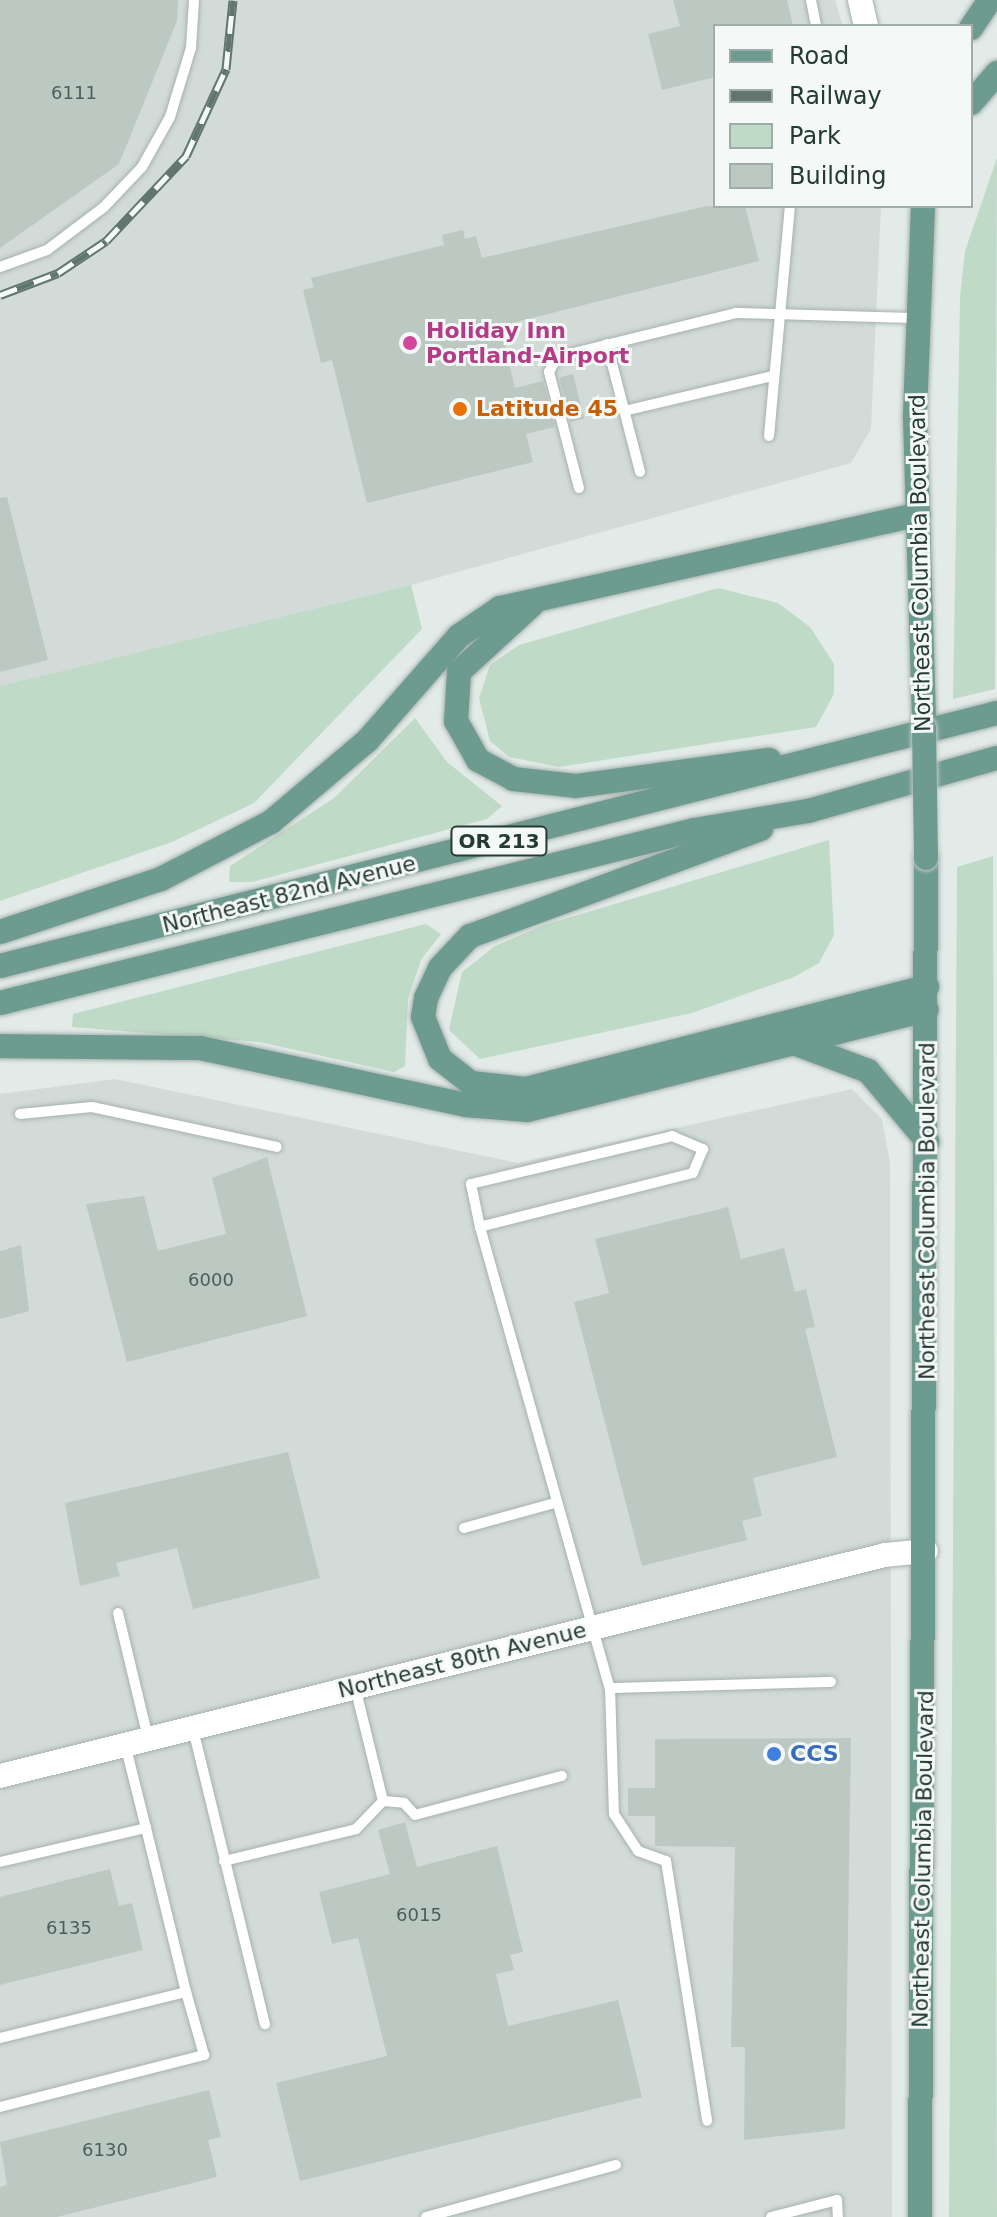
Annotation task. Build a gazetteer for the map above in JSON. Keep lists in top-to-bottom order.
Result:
{
  "streets": {
    "main road": ["Northeast Columbia Boulevard", "OR 213", "Northeast 82nd Avenue"],
    "street": ["Northeast 80th Avenue"]
  },
  "crossings": [
    ["Northeast Columbia Boulevard", "Northeast 80th Avenue"]
  ],
  "places": ["Holiday Inn Portland-Airport", "Latitude 45", "CCS"],
  "house_numbers": [
    "6111",
    "6000",
    "6015",
    "6135",
    "6130"
  ],
  "legend": [
    "Road",
    "Railway",
    "Park",
    "Building"
  ]
}
